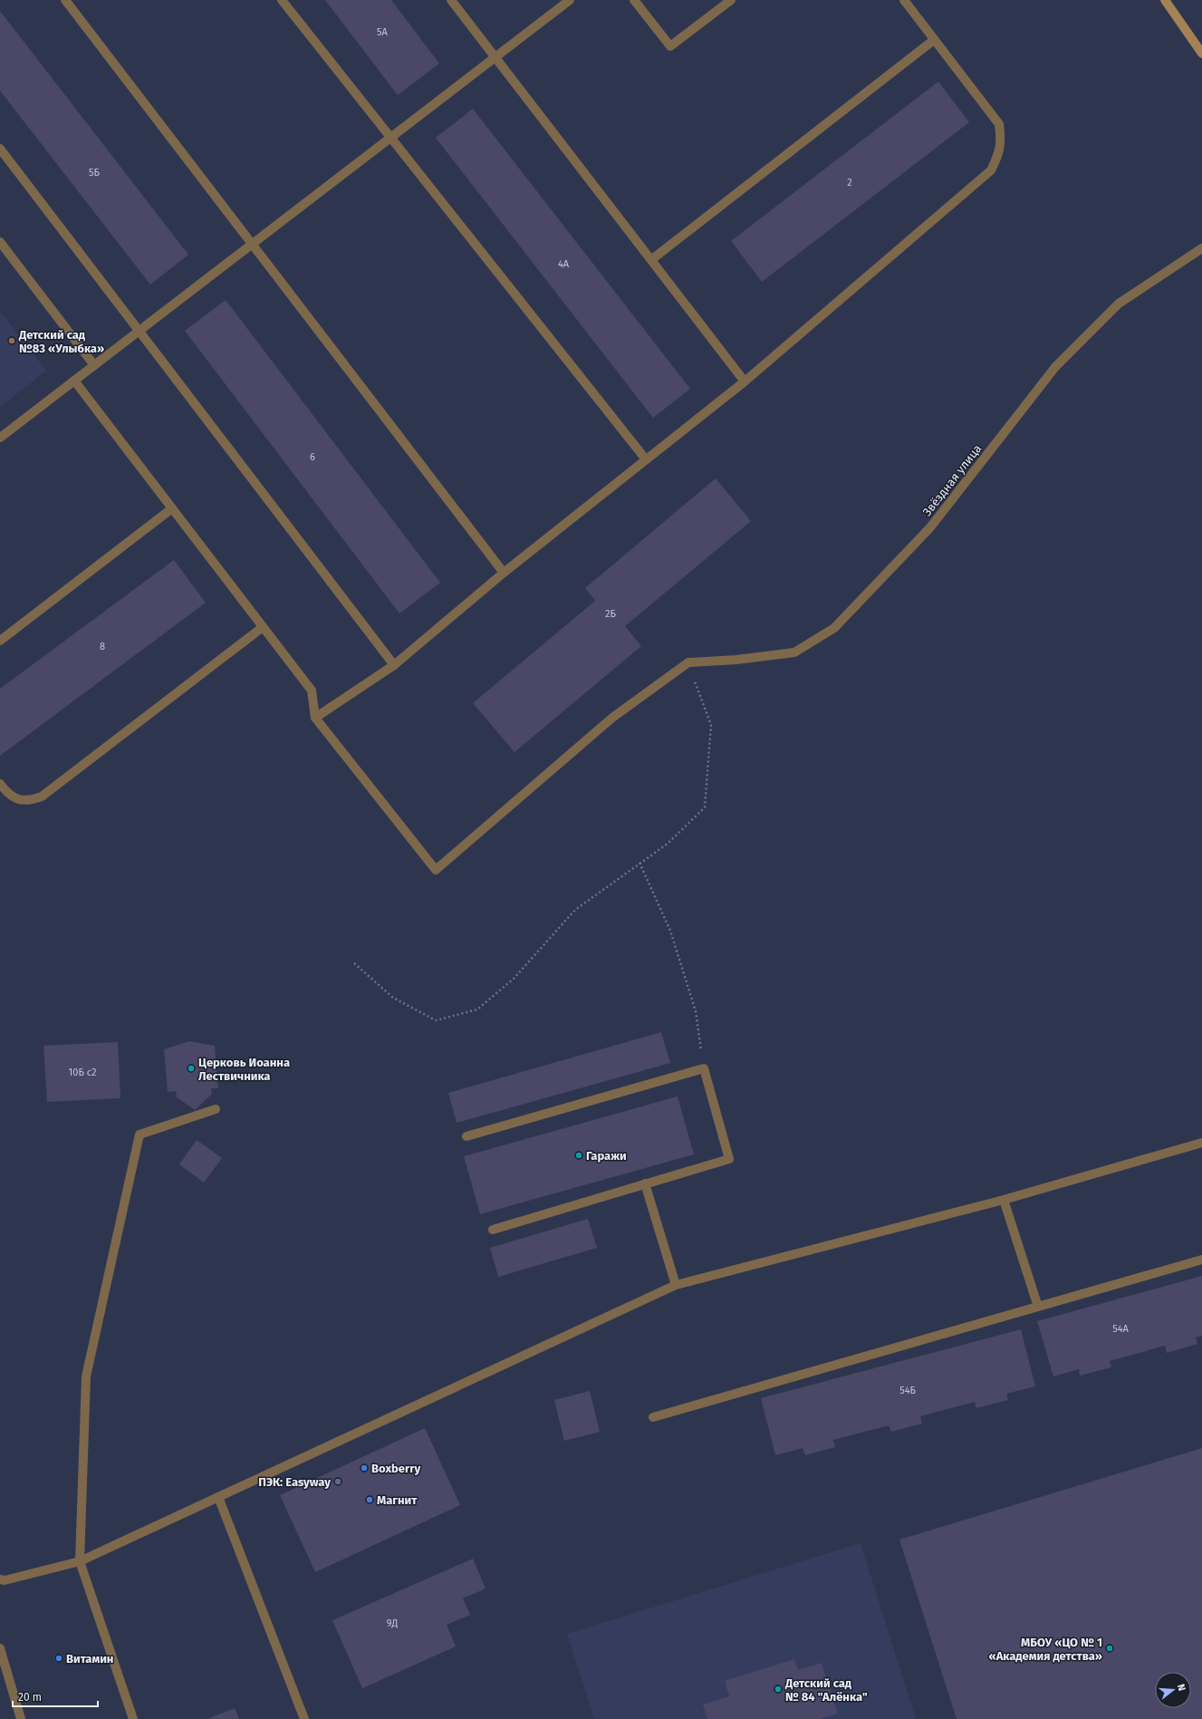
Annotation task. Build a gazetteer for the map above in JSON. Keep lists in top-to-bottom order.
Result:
{
  "streets": {
    "street": ["Звёздная улица"]
  },
  "places": [
    "Детский сад №83 «Улыбка»",
    "Церковь Иоанна Лествичника",
    "Гаражи",
    "Boxberry",
    "ПЭК: Easyway",
    "Магнит",
    "МБОУ «ЦО № 1 «Академия детства»",
    "Витамин",
    "Детский сад № 84 \"Алёнка\""
  ],
  "house_numbers": [
    "5А",
    "5Б",
    "2",
    "4А",
    "6",
    "2Б",
    "8",
    "10Б с2",
    "54А",
    "54Б",
    "9Д"
  ],
  "scale_bar": "20 m",
  "north": "right"
}
